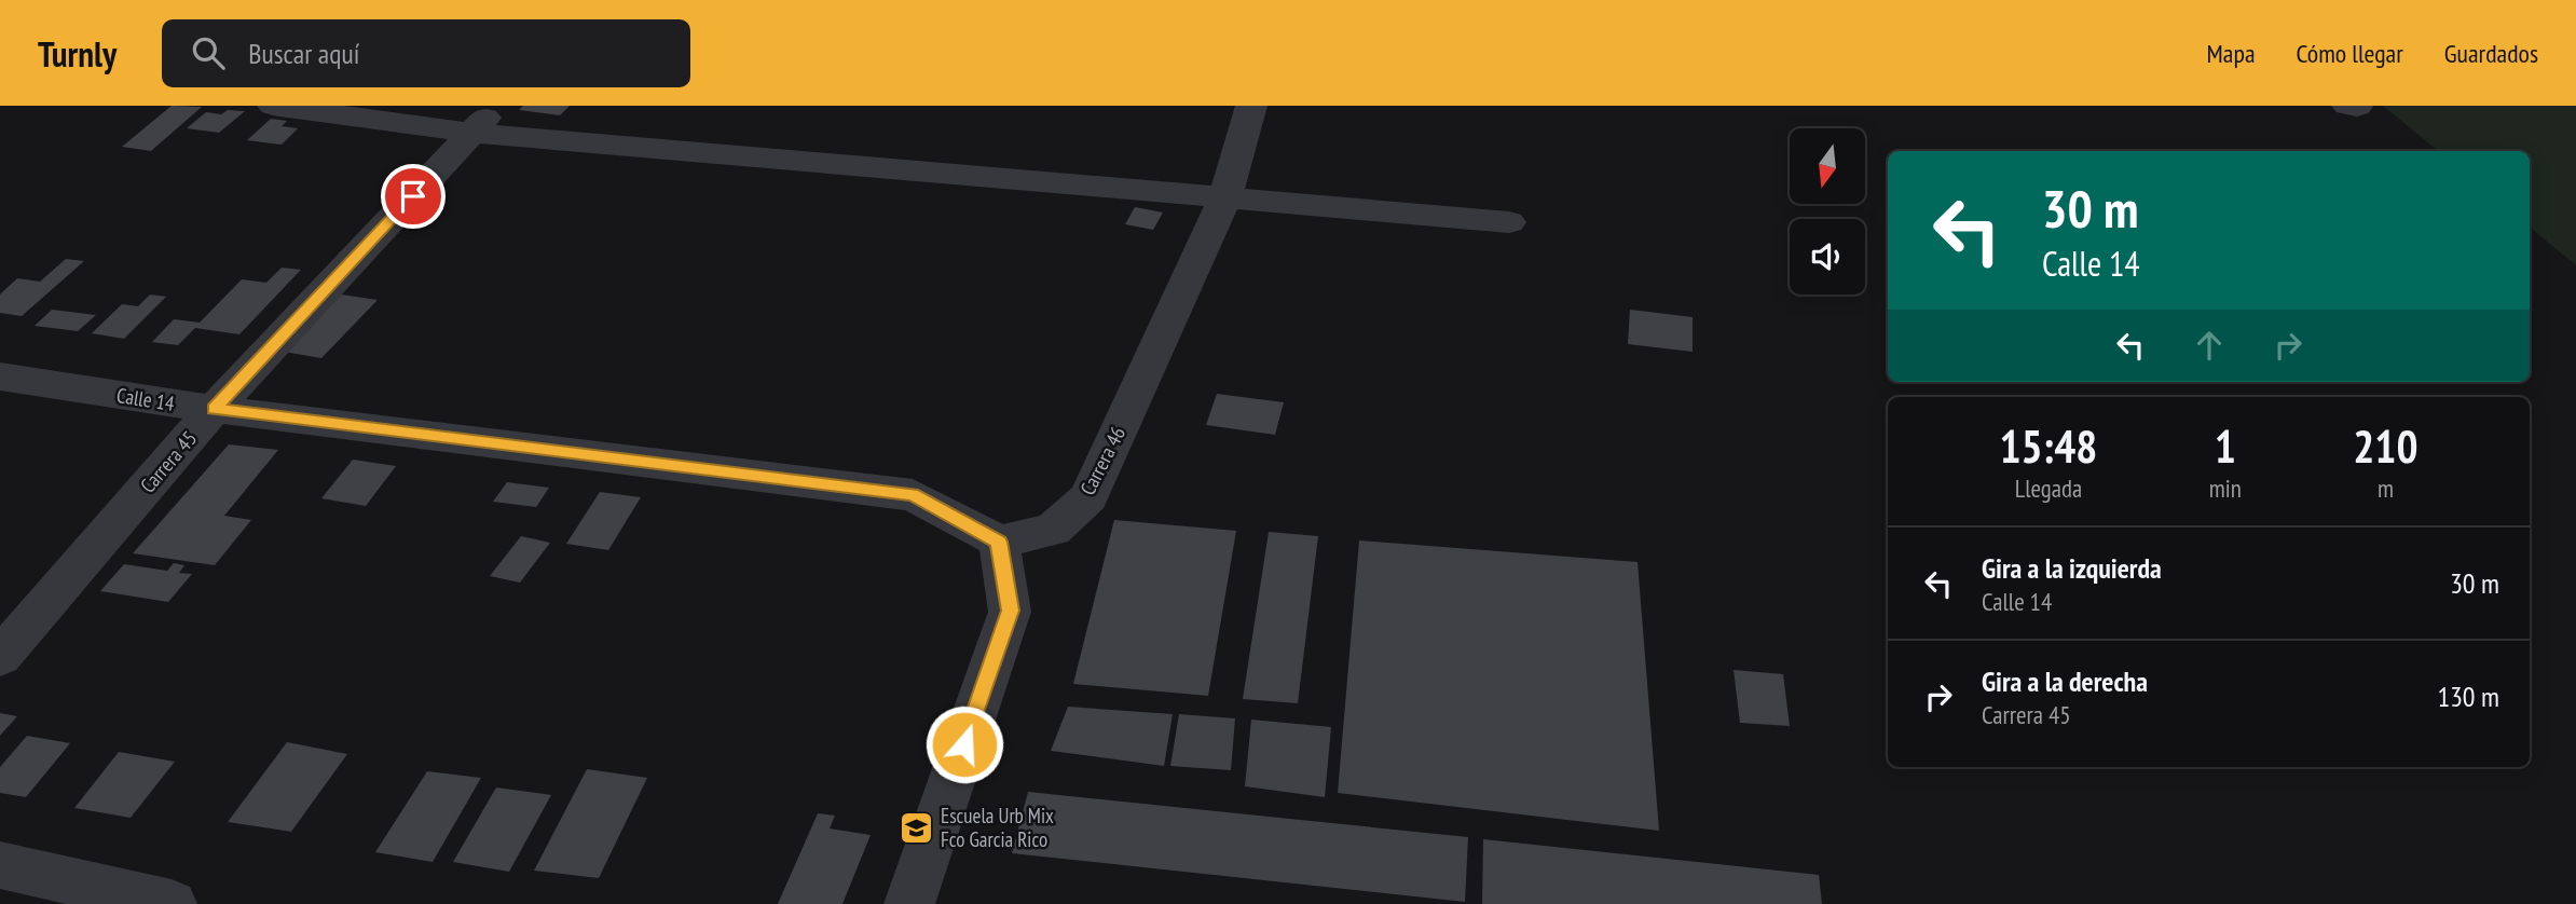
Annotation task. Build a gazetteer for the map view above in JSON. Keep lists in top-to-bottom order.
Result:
{
  "streets": {
    "street": ["Calle 14", "Carrera 46", "Carrera 45"]
  },
  "crossings": [
    ["Calle 14", "Carrera 46"],
    ["Calle 14", "Carrera 45"]
  ],
  "places": {
    "school or university": ["Escuela Urb Mix Fco Garcia Rico"]
  },
  "north": "bottom",
  "page": {
    "header": "Turnly",
    "search": "Buscar aquí",
    "nav": ["Mapa", "Cómo llegar", "Guardados"],
    "turn": ["30 m", "Calle 14"],
    "eta": [
      "15:48",
      "Llegada",
      "1",
      "min",
      "210",
      "m"
    ],
    "list": [
      {
        "name": "Gira a la izquierda",
        "note": "Calle 14",
        "value": "30 m"
      },
      {
        "name": "Gira a la derecha",
        "note": "Carrera 45",
        "value": "130 m"
      }
    ]
  }
}
